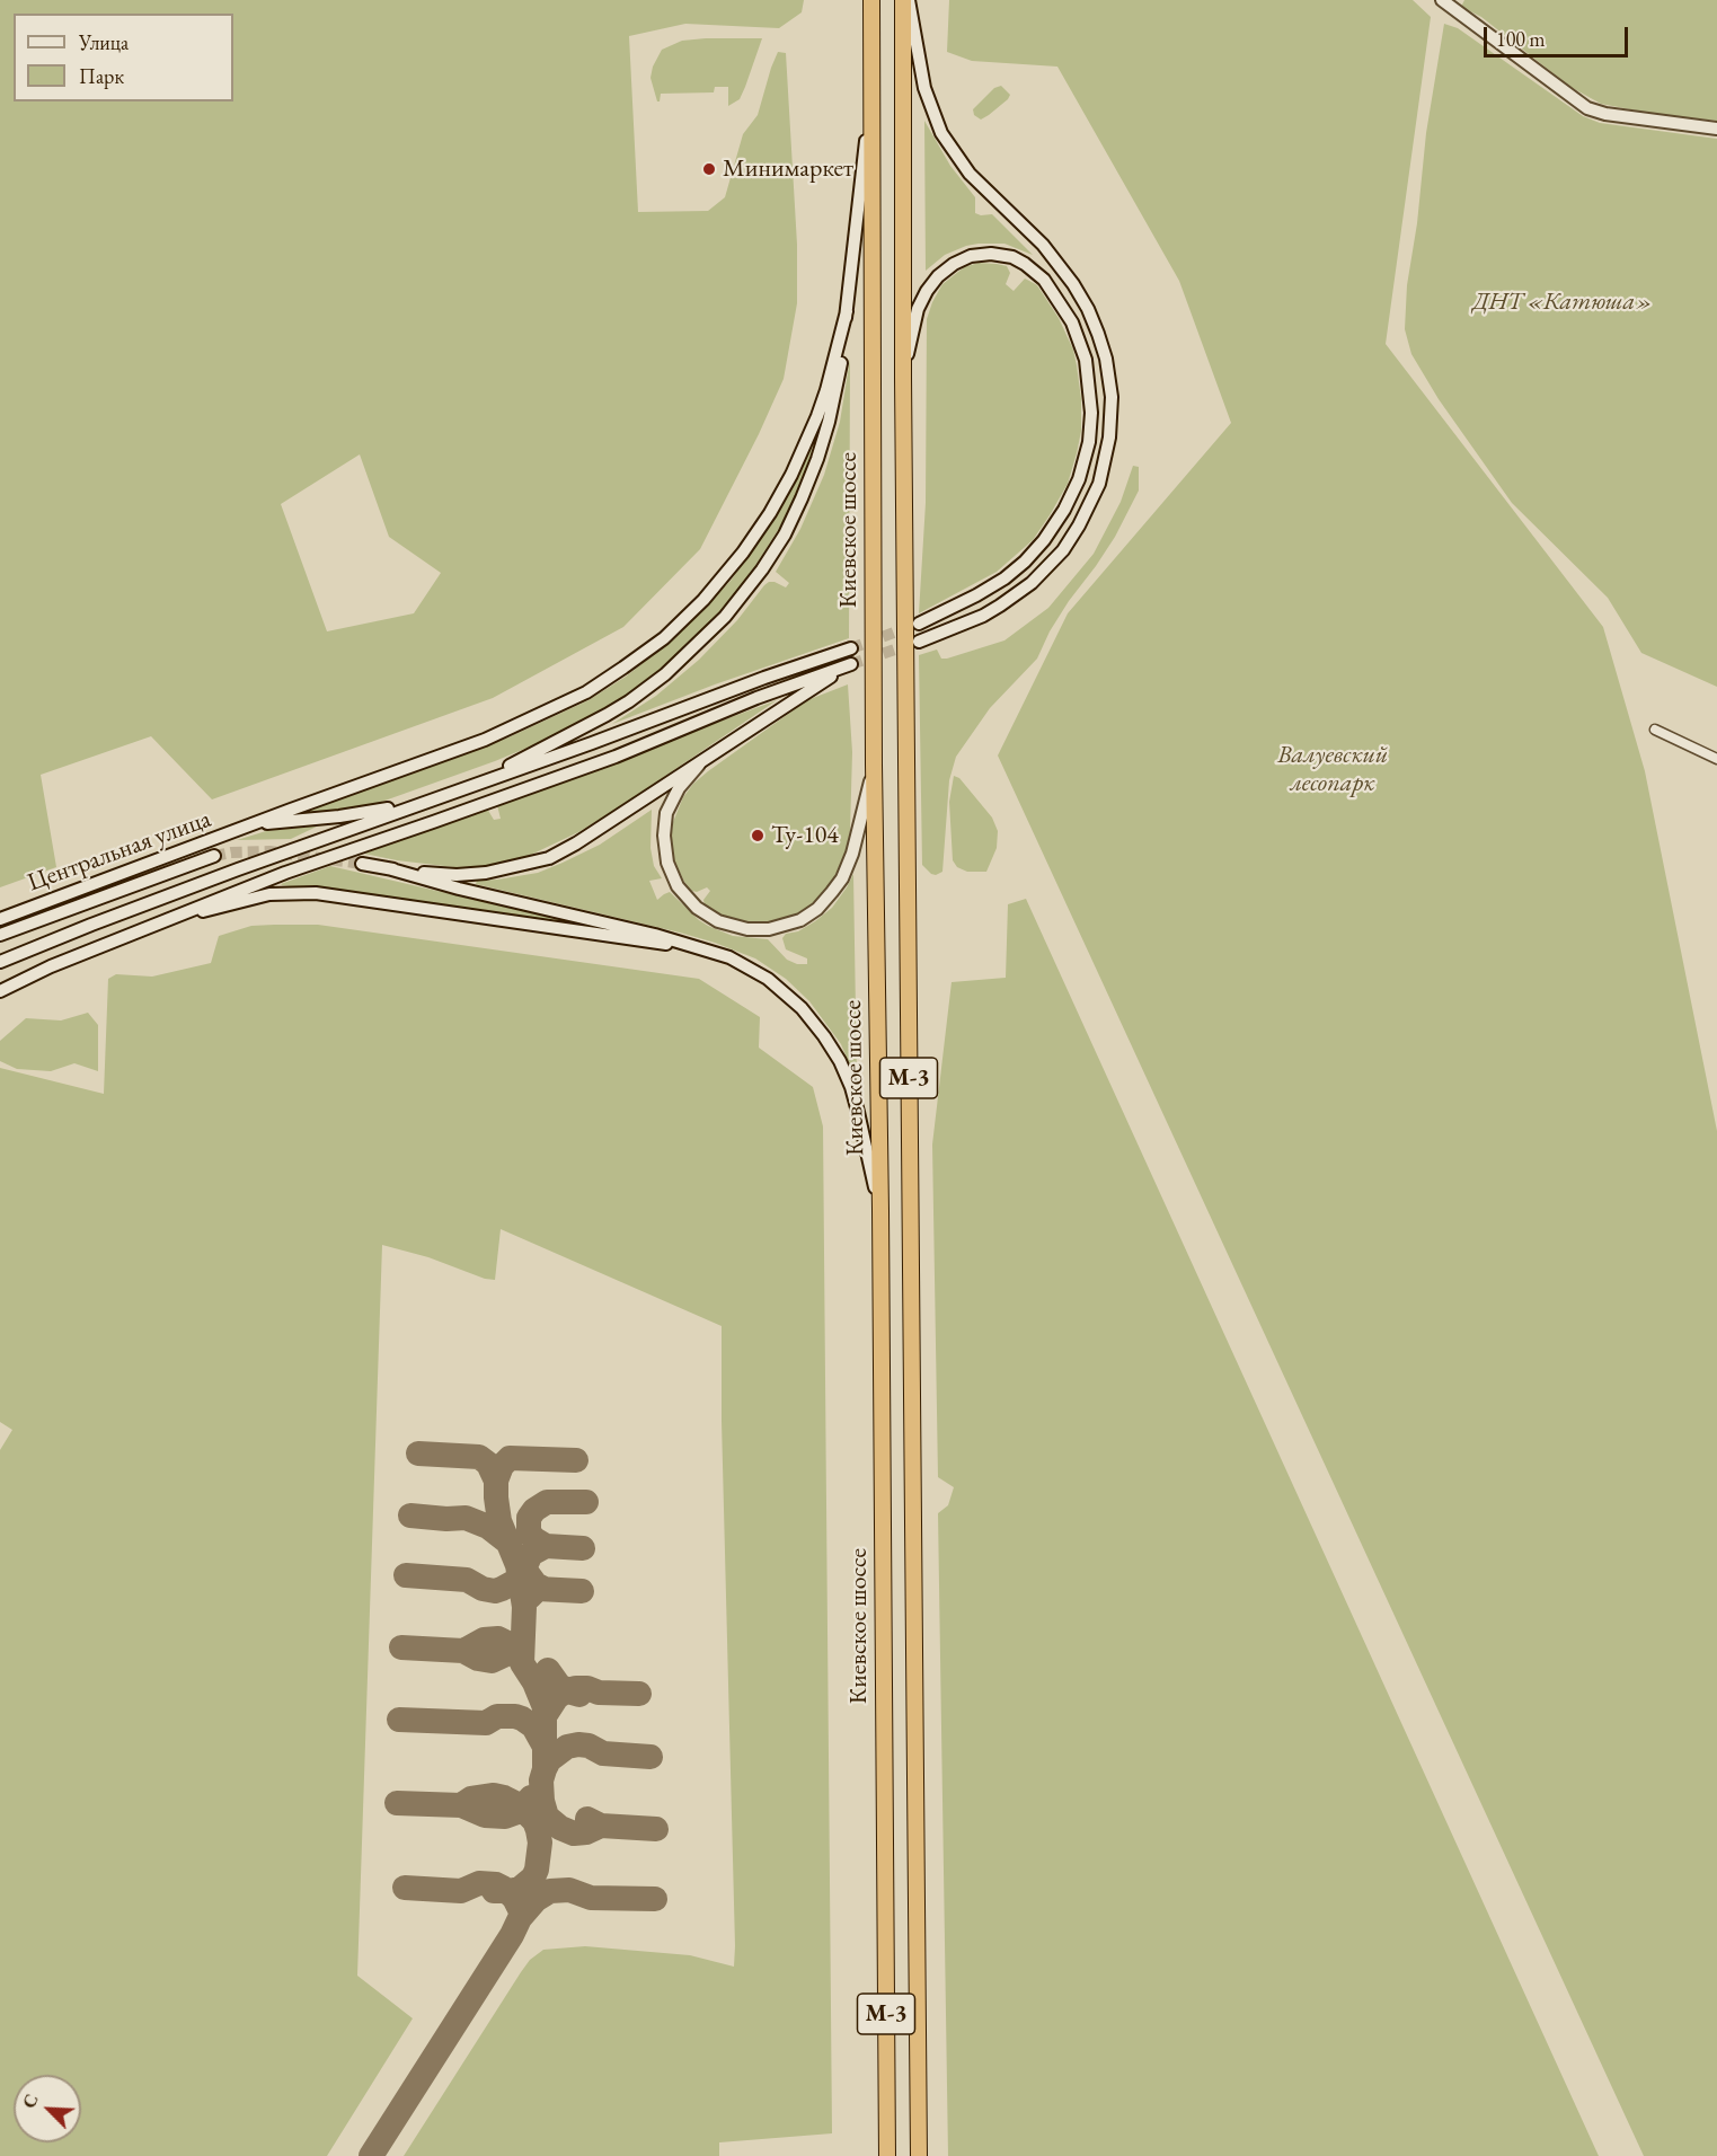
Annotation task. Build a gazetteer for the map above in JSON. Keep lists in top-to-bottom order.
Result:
{
  "streets": {
    "highway": ["Киевское шоссе", "М-3"],
    "main road": ["Центральная улица"]
  },
  "parks": ["ДНТ «Катюша»", "Валуевский лесопарк"],
  "places": ["Минимаркет", "Ту-104"],
  "legend": ["Улица", "Парк"],
  "scale_bar": "100 m",
  "north": "top left"
}
